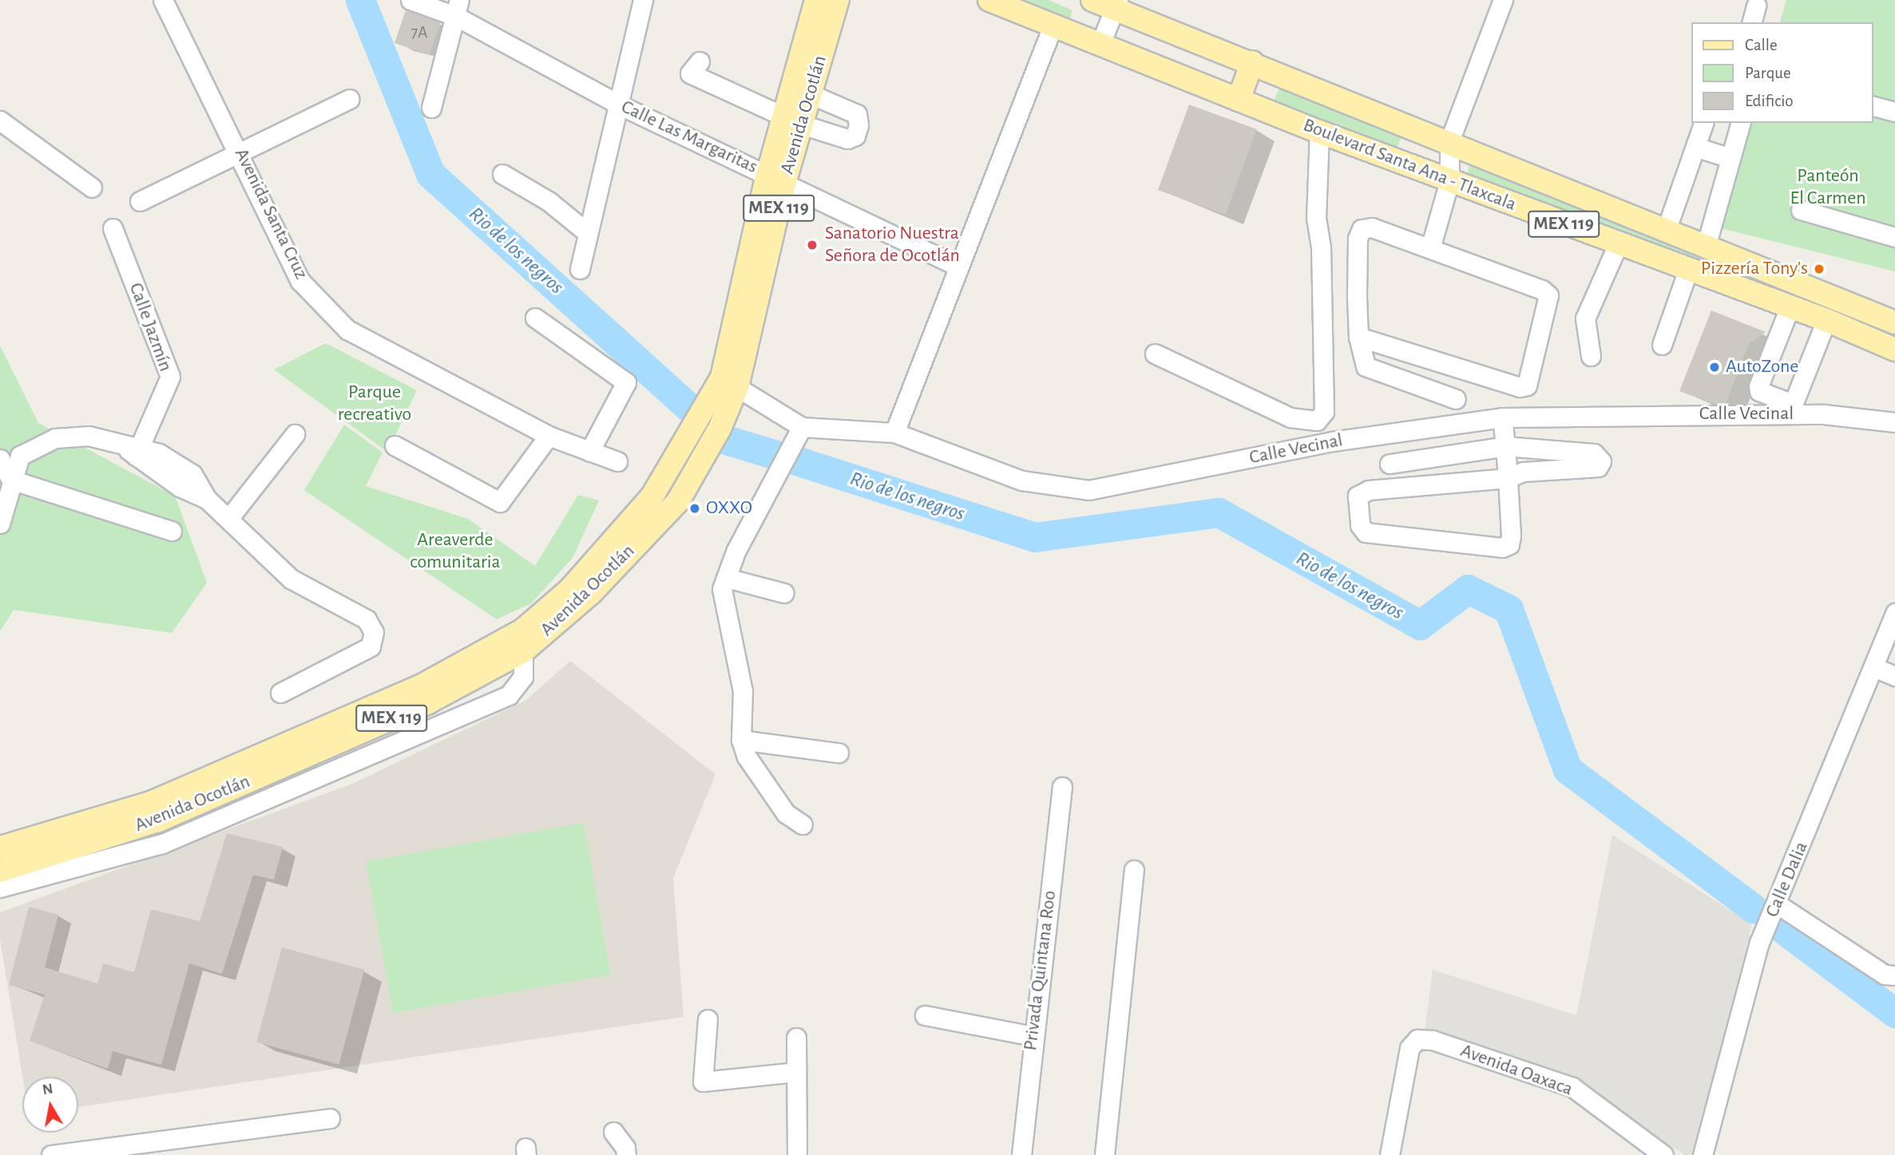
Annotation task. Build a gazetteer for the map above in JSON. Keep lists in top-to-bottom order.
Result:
{
  "streets": {
    "main road": ["Avenida Ocotlán", "Boulevard Santa Ana - Tlaxcala", "MEX 119"],
    "street": [
      "Calle Las Margaritas",
      "Avenida Santa Cruz",
      "Calle Jazmín",
      "Calle Vecinal",
      "Calle Dalia",
      "Privada Quintana Roo",
      "Avenida Oaxaca"
    ]
  },
  "crossings": [
    ["Avenida Ocotlán", "Calle Las Margaritas"],
    ["Avenida Ocotlán", "Calle Vecinal"]
  ],
  "water": ["Rio de los negros"],
  "parks": ["Panteón El Carmen", "Parque recreativo", "Areaverde comunitaria"],
  "places": [
    "Sanatorio Nuestra Señora de Ocotlán",
    "Pizzería Tony's",
    "AutoZone",
    "OXXO"
  ],
  "house_numbers": ["7A"],
  "legend": ["Calle", "Parque", "Edificio"],
  "north": "top"
}
